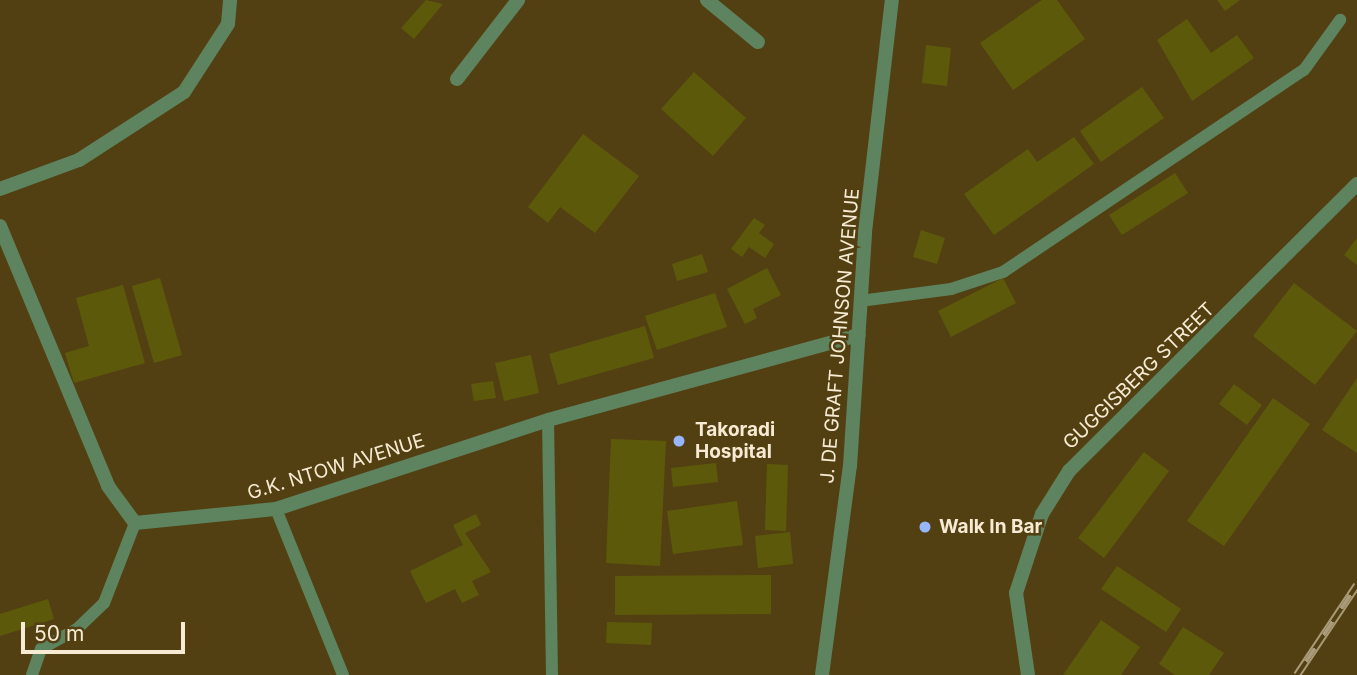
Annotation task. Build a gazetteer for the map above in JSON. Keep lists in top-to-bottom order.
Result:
{
  "streets": {
    "street": ["J. DE GRAFT JOHNSON AVENUE", "GUGGISBERG STREET", "G.K. NTOW AVENUE"]
  },
  "crossings": [
    ["J. DE GRAFT JOHNSON AVENUE", "G.K. NTOW AVENUE"]
  ],
  "places": ["Takoradi Hospital", "Walk In Bar"],
  "scale_bar": "50 m"
}
